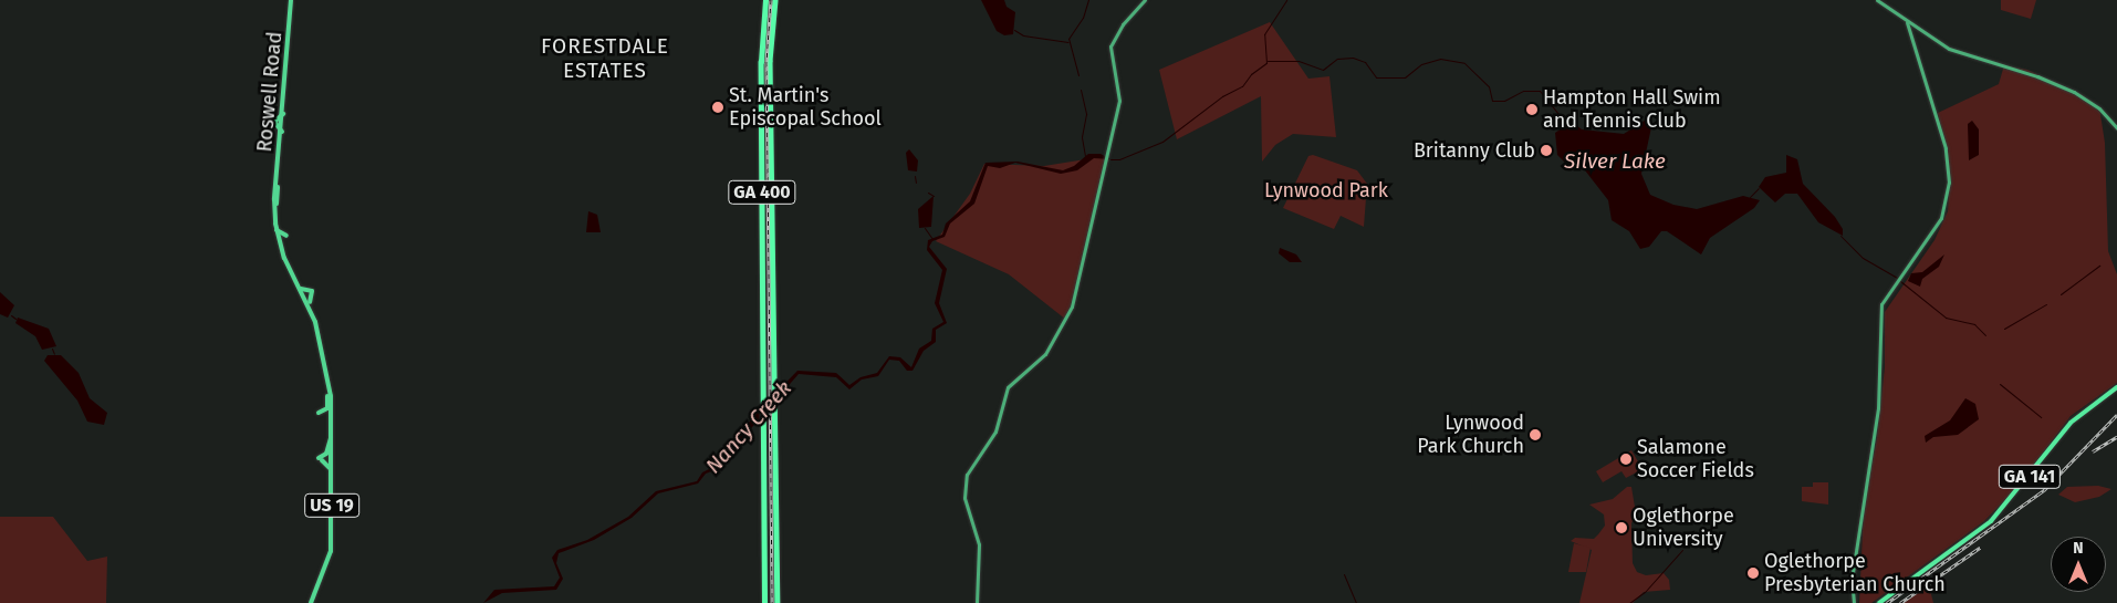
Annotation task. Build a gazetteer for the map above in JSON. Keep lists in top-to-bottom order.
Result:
{
  "streets": {
    "highway": ["GA 400", "GA 141"],
    "main road": ["Roswell Road", "US 19"]
  },
  "crossings": [
    ["Roswell Road", "US 19"]
  ],
  "districts": ["FORESTDALE ESTATES"],
  "water": ["Silver Lake", "Nancy Creek"],
  "parks": ["Lynwood Park"],
  "places": [
    "St. Martin's Episcopal School",
    "Hampton Hall Swim and Tennis Club",
    "Britanny Club",
    "Lynwood Park Church",
    "Salamone Soccer Fields",
    "Oglethorpe University",
    "Oglethorpe Presbyterian Church"
  ],
  "north": "top"
}
